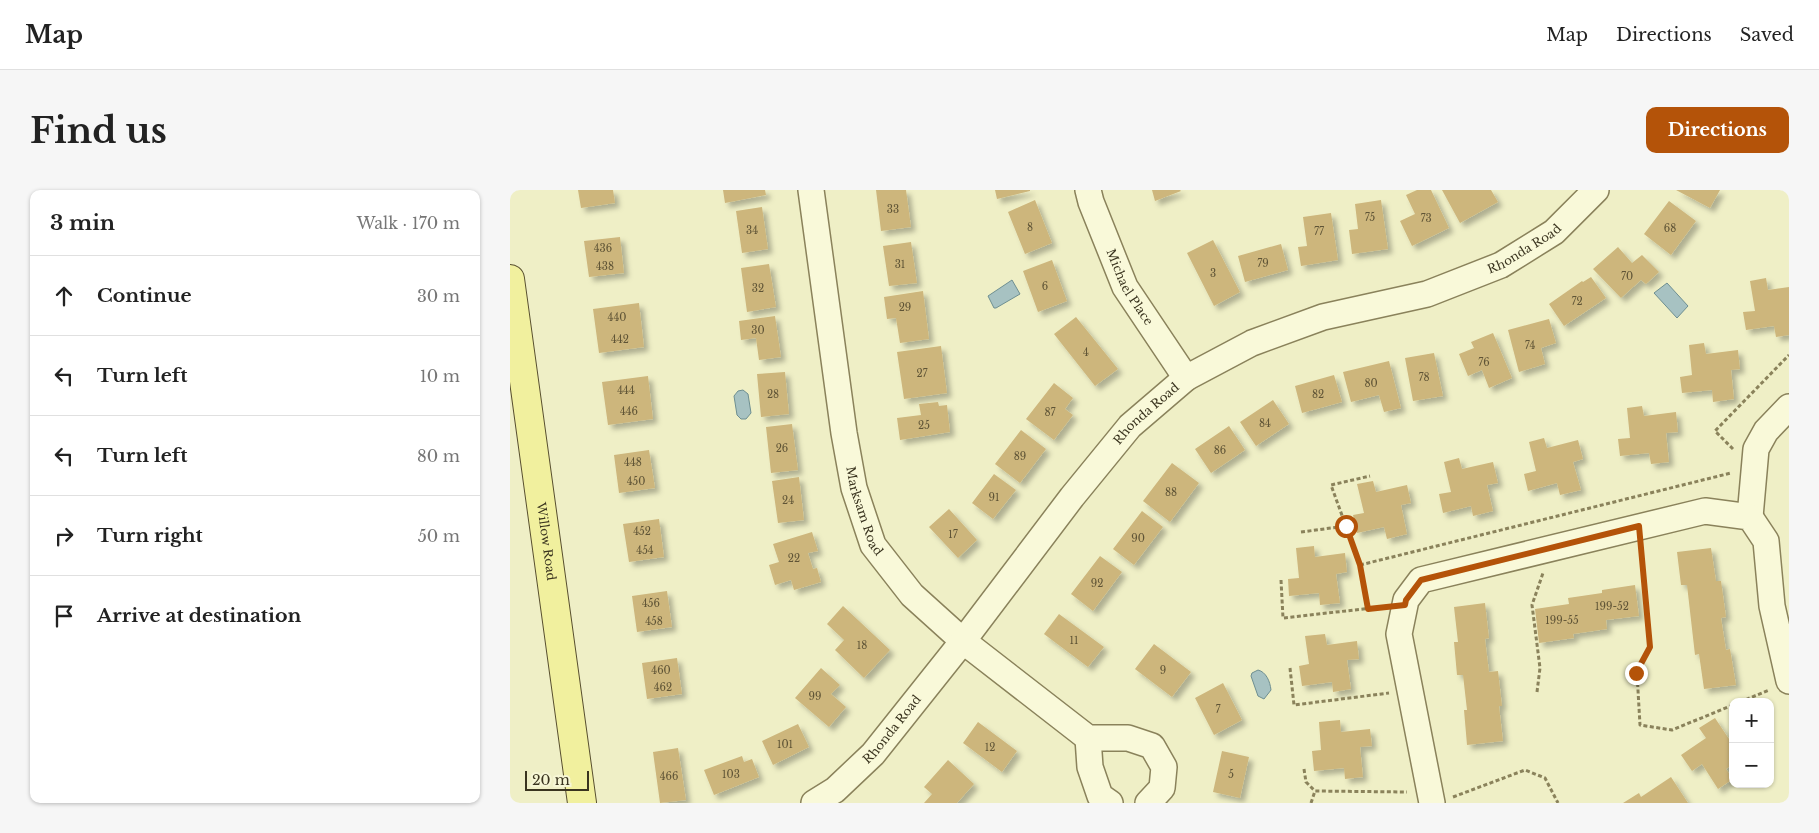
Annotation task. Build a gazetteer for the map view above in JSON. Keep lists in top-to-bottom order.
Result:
{
  "streets": {
    "main road": ["Willow Road"],
    "street": ["Rhonda Road", "Michael Place", "Marksam Road"]
  },
  "crossings": [
    ["Rhonda Road", "Michael Place"],
    ["Rhonda Road", "Marksam Road"]
  ],
  "house_numbers": [
    "33",
    "75",
    "73",
    "8",
    "68",
    "34",
    "77",
    "436",
    "79",
    "31",
    "438",
    "3",
    "70",
    "6",
    "32",
    "72",
    "29",
    "440",
    "30",
    "442",
    "74",
    "4",
    "76",
    "27",
    "78",
    "80",
    "444",
    "28",
    "82",
    "446",
    "87",
    "84",
    "25",
    "26",
    "86",
    "89",
    "448",
    "450",
    "88",
    "91",
    "24",
    "452",
    "17",
    "90",
    "454",
    "22",
    "92",
    "456",
    "199-52",
    "199-55",
    "458",
    "11",
    "18",
    "460",
    "9",
    "462",
    "99",
    "7",
    "101",
    "12",
    "103",
    "5",
    "466"
  ],
  "scale_bar": "20 m",
  "page": {
    "header": "Map",
    "nav": ["Map", "Directions", "Saved"],
    "buttons": "Directions",
    "title": "Find us",
    "heading": ["3 min", "Walk · 170 m"],
    "list": [
      ["Continue", "30 m"],
      ["Turn left", "10 m"],
      ["Turn left", "80 m"],
      ["Turn right", "50 m"],
      "Arrive at destination"
    ],
    "map_buttons": ["+", "−"],
    "scale": "20 m"
  }
}
